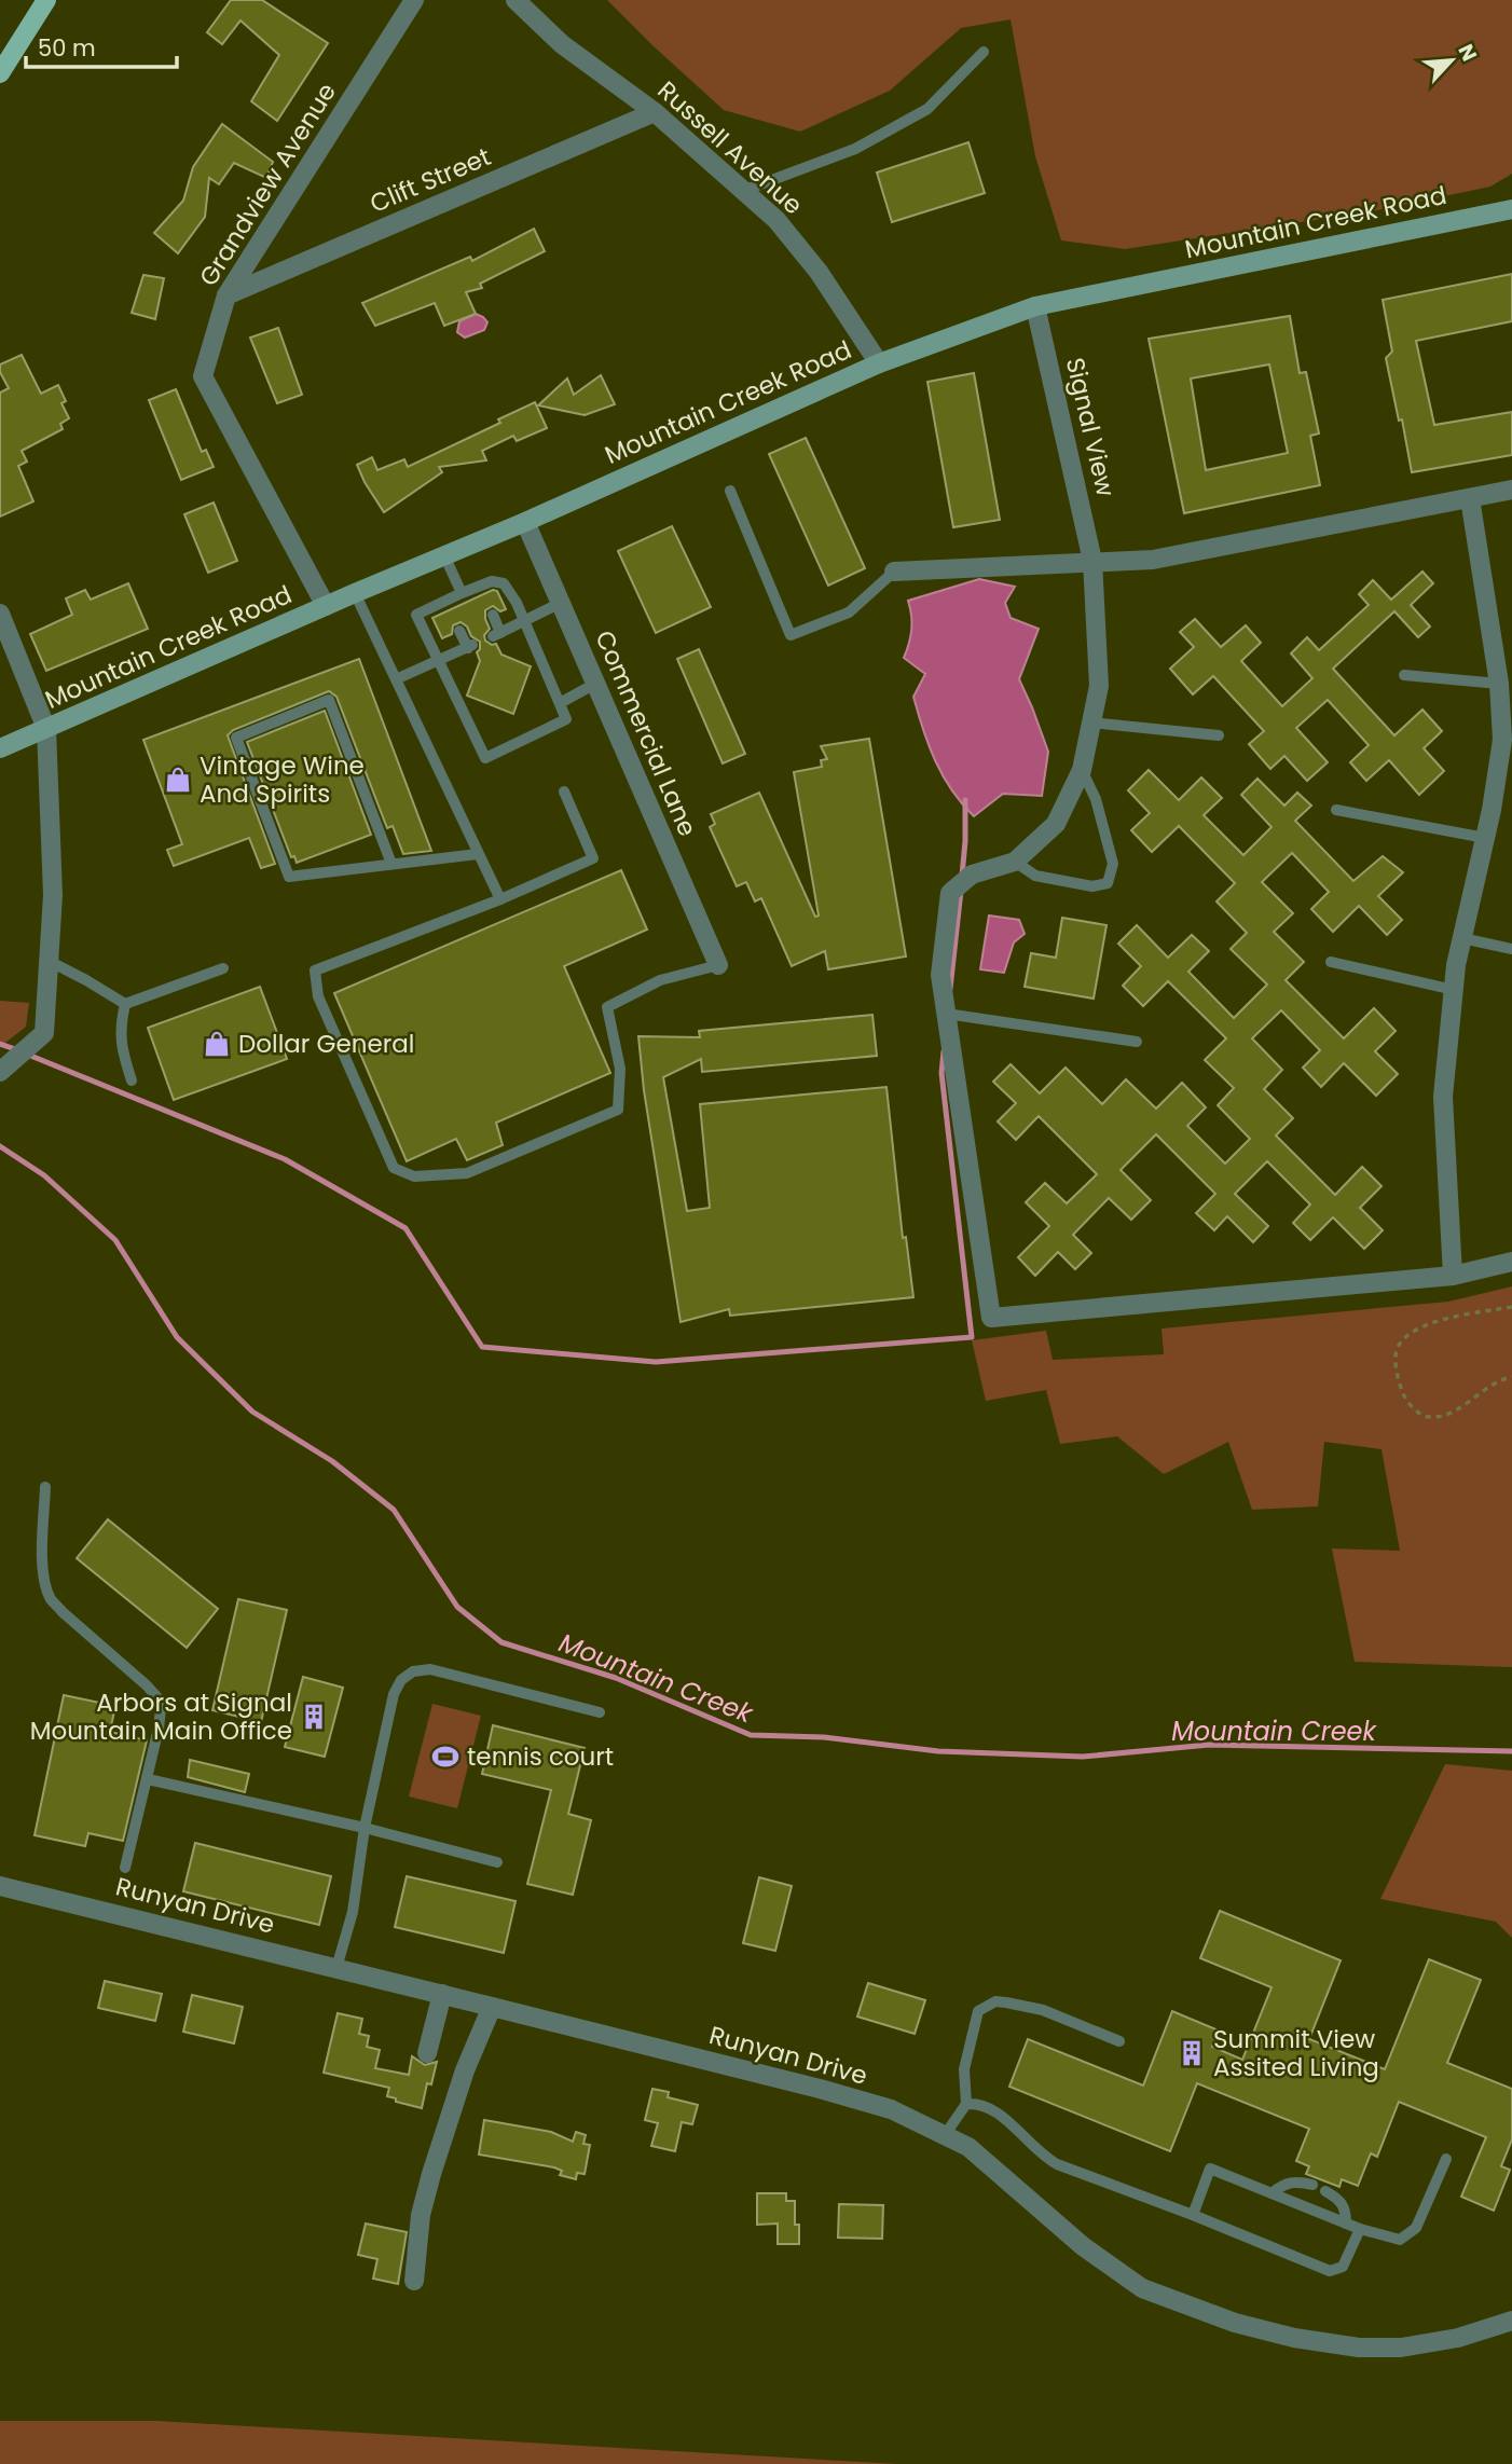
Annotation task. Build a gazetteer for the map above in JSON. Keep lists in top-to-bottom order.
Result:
{
  "streets": {
    "main road": ["Mountain Creek Road"],
    "street": [
      "Russell Avenue",
      "Clift Street",
      "Grandview Avenue",
      "Signal View",
      "Commercial Lane",
      "Runyan Drive"
    ]
  },
  "crossings": [
    ["Russell Avenue", "Clift Street"],
    ["Russell Avenue", "Mountain Creek Road"],
    ["Clift Street", "Grandview Avenue"],
    ["Grandview Avenue", "Mountain Creek Road"],
    ["Mountain Creek Road", "Signal View"],
    ["Mountain Creek Road", "Commercial Lane"]
  ],
  "water": ["Mountain Creek"],
  "places": {
    "shop": ["Vintage Wine And Spirits", "Dollar General"],
    "building": ["Arbors at Signal Mountain Main Office", "Summit View Assited Living"],
    "sports": ["tennis court"]
  },
  "scale_bar": "50 m",
  "north": "top right"
}
